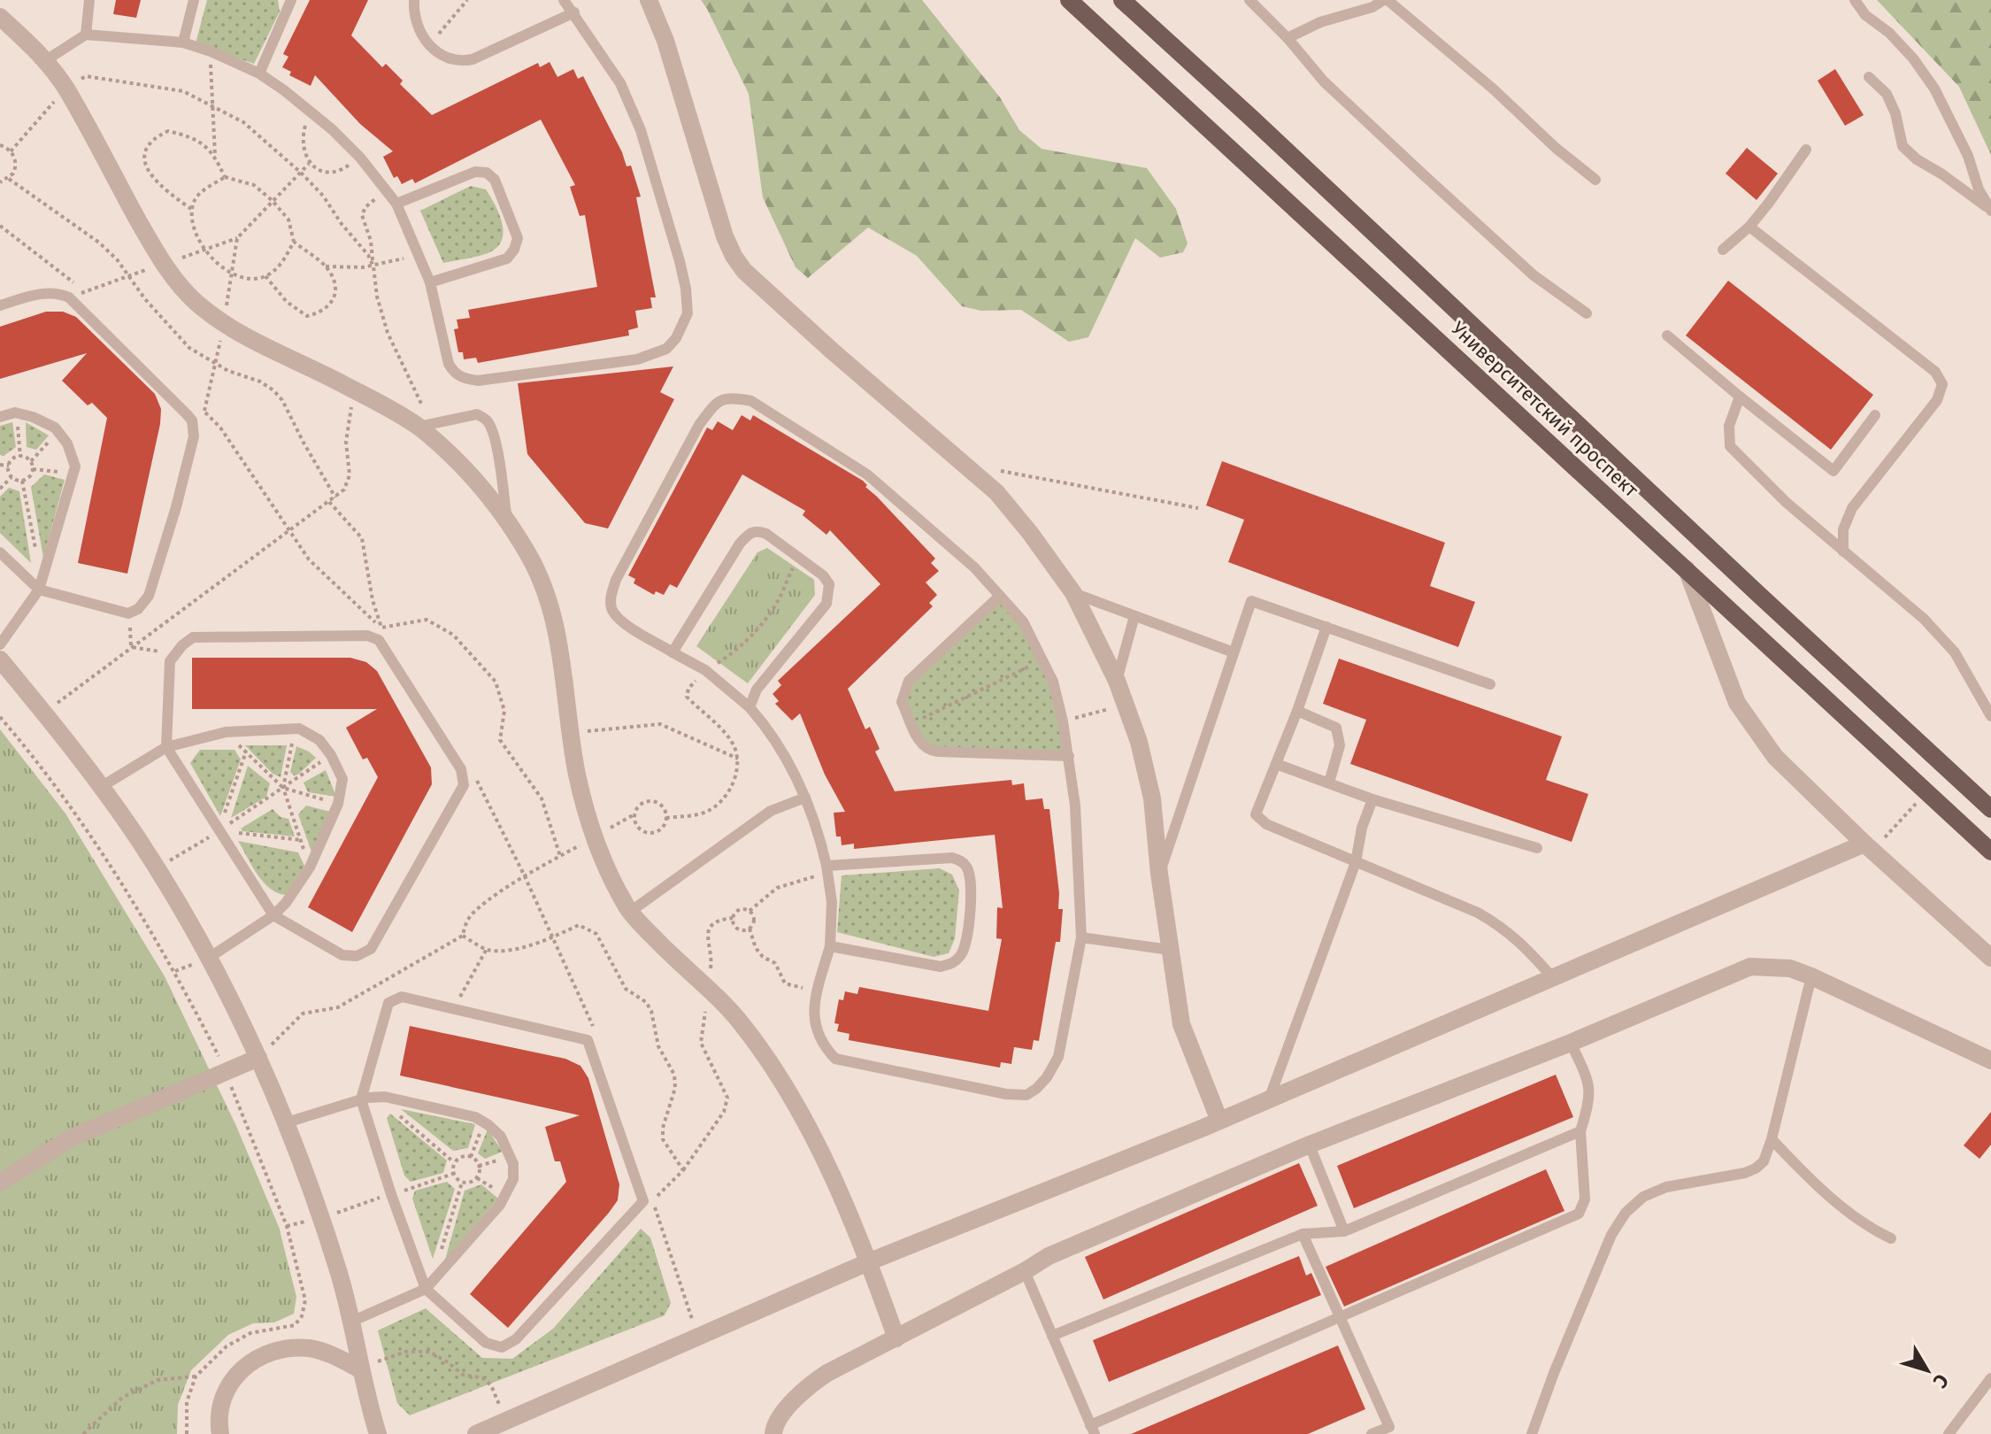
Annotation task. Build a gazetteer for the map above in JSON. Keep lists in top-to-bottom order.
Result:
{
  "streets": {
    "main road": ["Университетский проспект"]
  },
  "north": "bottom right"
}
